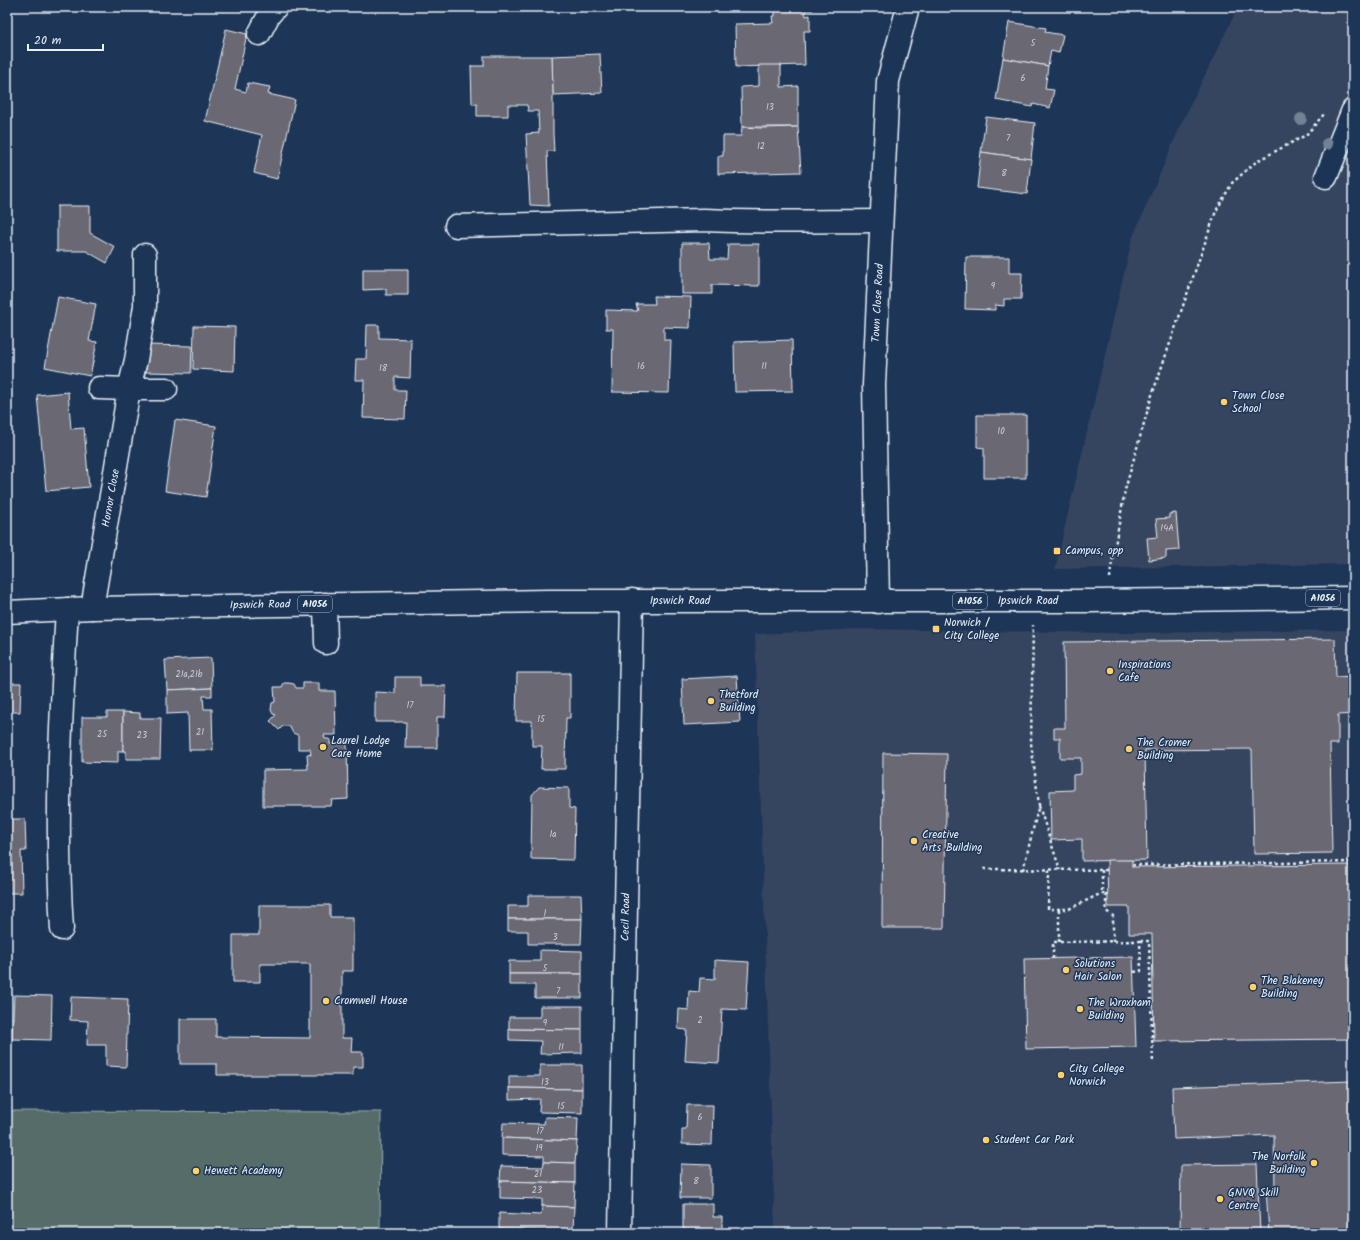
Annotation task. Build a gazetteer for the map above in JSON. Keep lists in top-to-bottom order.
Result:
{
  "streets": {
    "street": [
      "Town Close Road",
      "Hornor Close",
      "A1056",
      "Ipswich Road",
      "Cecil Road"
    ]
  },
  "crossings": [
    ["Town Close Road", "Ipswich Road"],
    ["Hornor Close", "Ipswich Road"],
    ["Ipswich Road", "Cecil Road"]
  ],
  "places": {
    "other": [
      "Town Close School",
      "Inspirations Cafe",
      "Thetford Building",
      "Laurel Lodge Care Home",
      "The Cromer Building",
      "Creative Arts Building",
      "Solutions Hair Salon",
      "The Blakeney Building",
      "Cromwell House",
      "The Wroxham Building",
      "City College Norwich",
      "Student Car Park",
      "The Norfolk Building",
      "Hewett Academy",
      "GNVQ Skill Centre"
    ],
    "transit": ["Campus, opp", "Norwich / City College"]
  },
  "house_numbers": [
    "5",
    "6",
    "13",
    "7",
    "12",
    "8",
    "9",
    "16",
    "11",
    "18",
    "10",
    "14A",
    "21a,21b",
    "17",
    "15",
    "21",
    "25",
    "23",
    "1a",
    "1",
    "3",
    "5",
    "7",
    "2",
    "9",
    "11",
    "13",
    "15",
    "6",
    "17",
    "19",
    "21",
    "8",
    "23"
  ],
  "scale_bar": "20 m"
}
